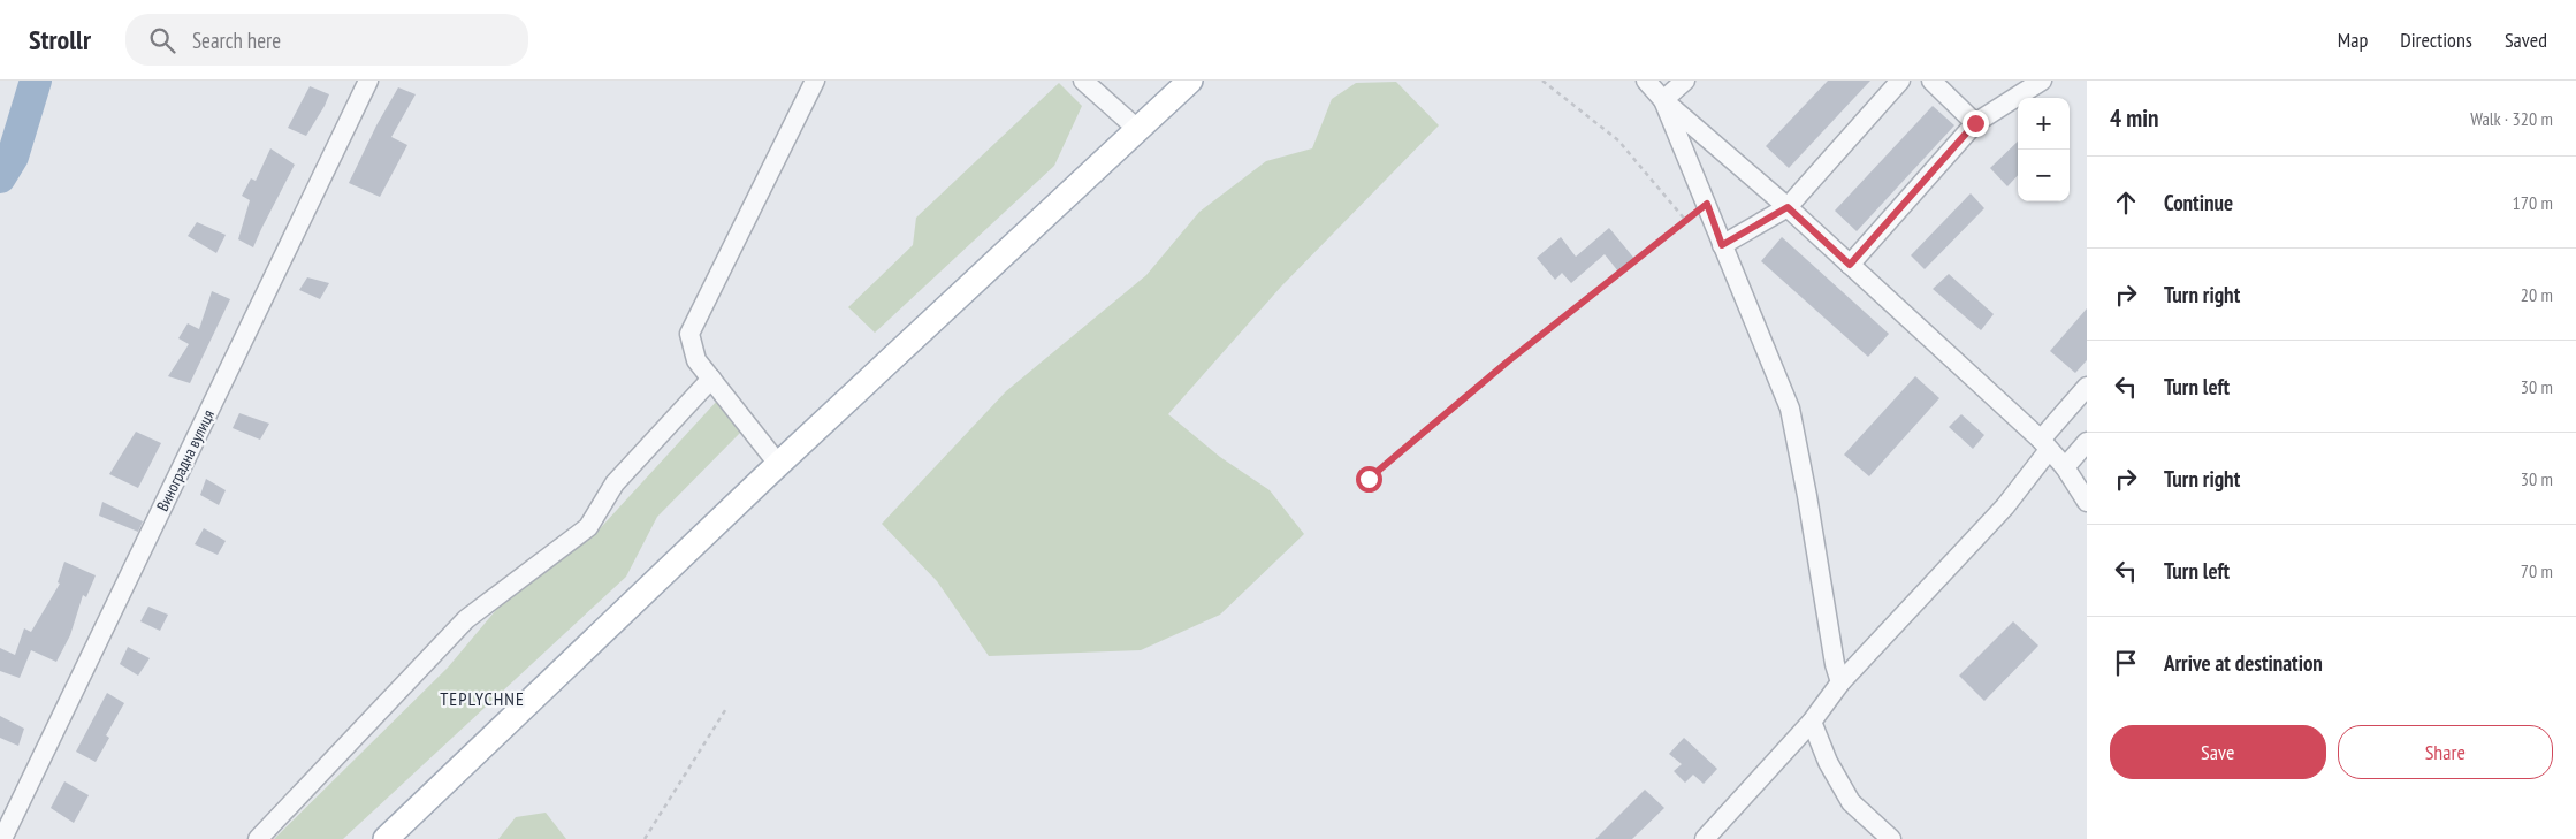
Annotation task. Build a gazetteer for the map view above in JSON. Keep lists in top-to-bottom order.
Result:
{
  "streets": {
    "street": ["Виноградна вулиця"]
  },
  "districts": ["TEPLYCHNE"],
  "page": {
    "header": "Strollr",
    "search": "Search here",
    "nav": ["Map", "Directions", "Saved"],
    "heading": ["4 min", "Walk · 320 m"],
    "map_buttons": ["+", "−"],
    "list": [
      ["Continue", "170 m"],
      ["Turn right", "20 m"],
      ["Turn left", "30 m"],
      ["Turn right", "30 m"],
      ["Turn left", "70 m"],
      "Arrive at destination"
    ],
    "buttons": ["Save", "Share"]
  }
}
